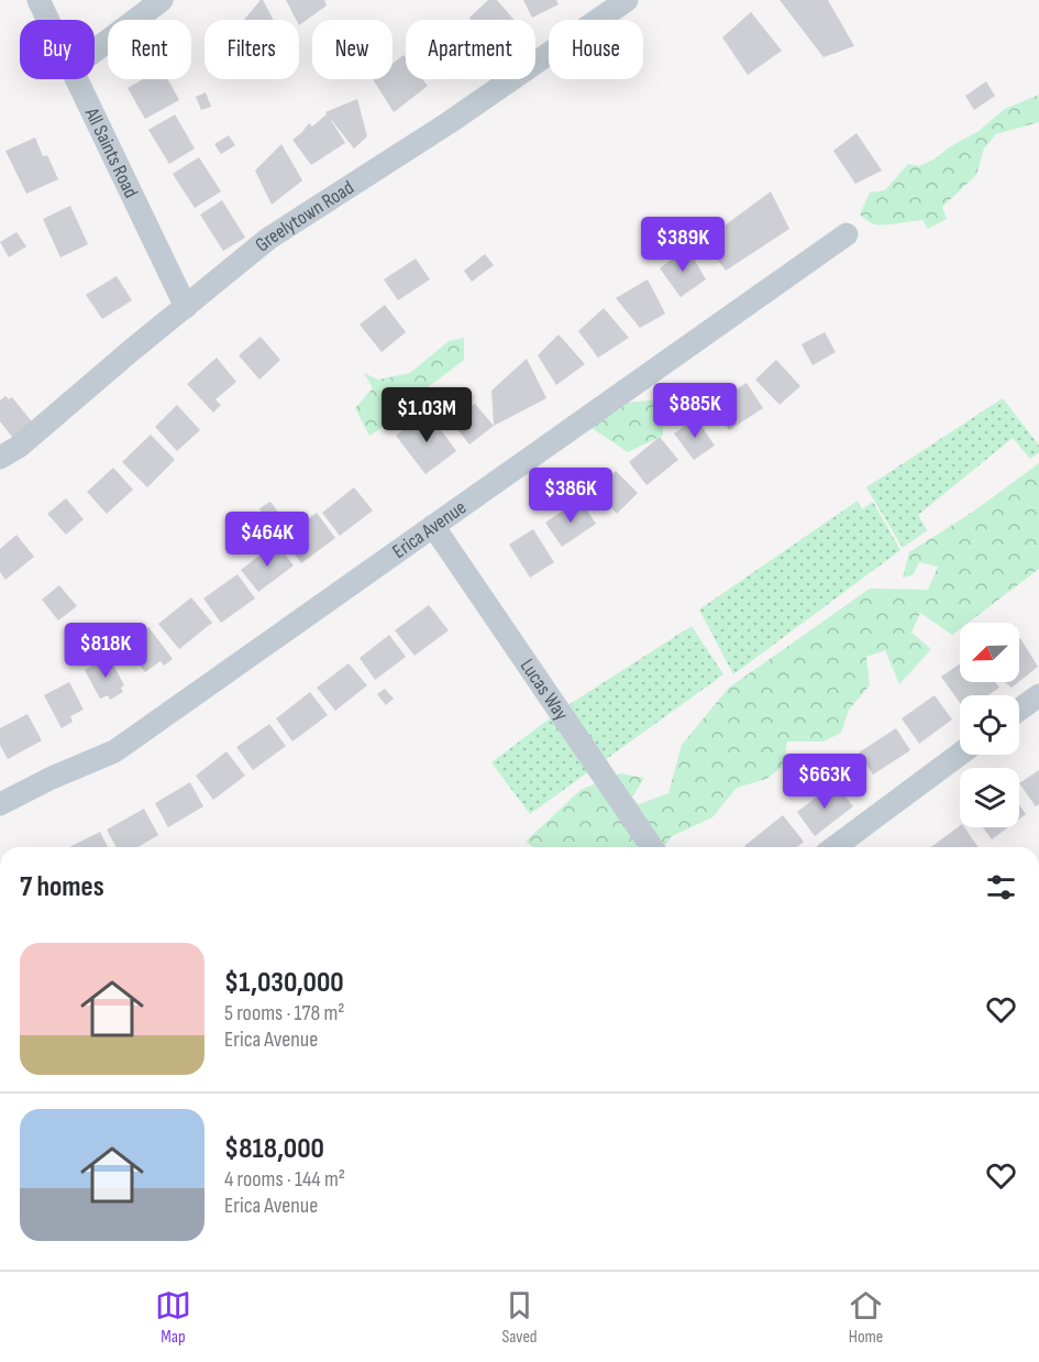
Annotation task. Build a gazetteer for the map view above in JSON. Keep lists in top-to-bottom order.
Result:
{
  "streets": {
    "street": [
      "All Saints Road",
      "Greelytown Road",
      "Erica Avenue",
      "Lucas Way"
    ]
  },
  "crossings": [
    ["All Saints Road", "Greelytown Road"],
    ["Erica Avenue", "Lucas Way"]
  ],
  "north": "bottom left",
  "page": {
    "chip": [
      "Buy",
      "Rent",
      "Filters",
      "New",
      "Apartment",
      "House"
    ],
    "price": [
      "$389K",
      "$885K",
      "$1.03M",
      "$386K",
      "$464K",
      "$818K",
      "$663K"
    ],
    "heading": "7 homes",
    "list": [
      {
        "name": "$1,030,000",
        "note": "5 rooms · 178 m² · Erica Avenue"
      },
      {
        "name": "$818,000",
        "note": "4 rooms · 144 m² · Erica Avenue"
      }
    ],
    "tabs": ["Map", "Saved", "Home"]
  }
}
